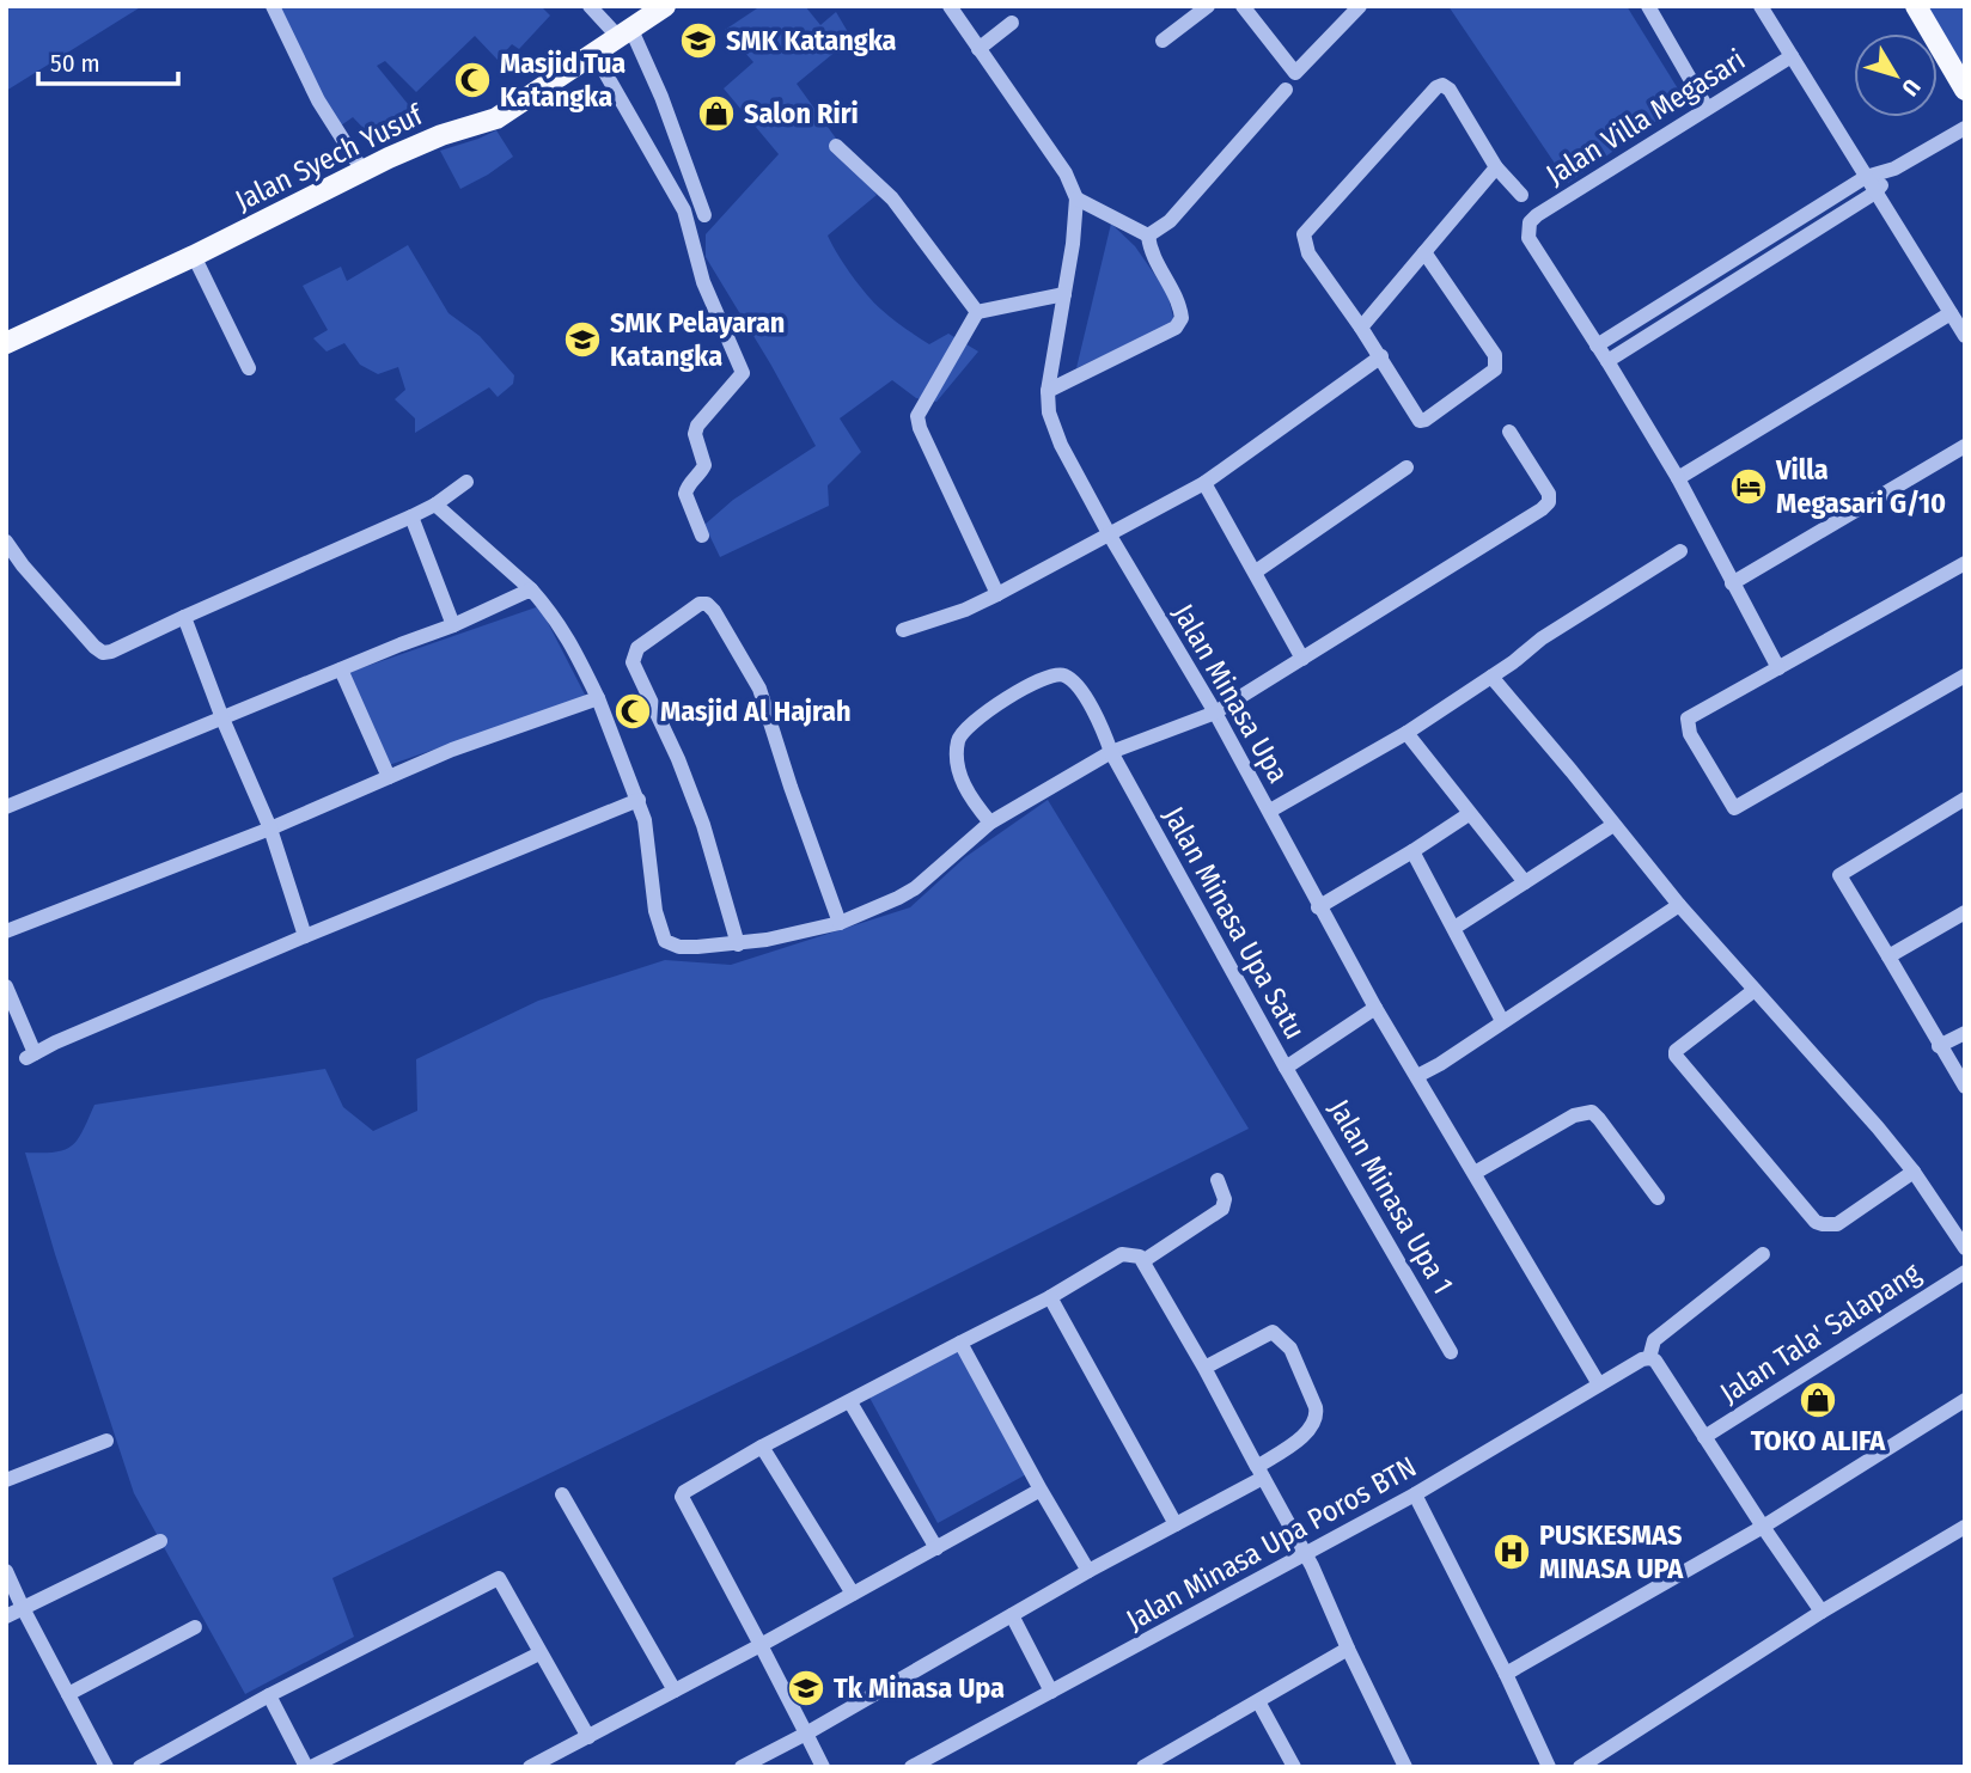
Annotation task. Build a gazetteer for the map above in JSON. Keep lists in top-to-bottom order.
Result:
{
  "streets": {
    "main road": ["Jalan Syech Yusuf"],
    "street": [
      "Jalan Villa Megasari",
      "Jalan Minasa Upa",
      "Jalan Minasa Upa Satu",
      "Jalan Minasa Upa 1",
      "Jalan Tala' Salapang",
      "Jalan Minasa Upa Poros BTN"
    ]
  },
  "crossings": [
    ["Jalan Minasa Upa", "Jalan Minasa Upa Satu"],
    ["Jalan Minasa Upa", "Jalan Minasa Upa Poros BTN"],
    ["Jalan Minasa Upa Satu", "Jalan Minasa Upa 1"]
  ],
  "places": {
    "school or university": ["SMK Katangka", "SMK Pelayaran Katangka", "Tk Minasa Upa"],
    "mosque": ["Masjid Tua Katangka", "Masjid Al Hajrah"],
    "shop": ["Salon Riri", "TOKO ALIFA"],
    "hotel": ["Villa Megasari G/10"],
    "hospital": ["PUSKESMAS MINASA UPA"]
  },
  "scale_bar": "50 m",
  "north": "bottom right"
}
